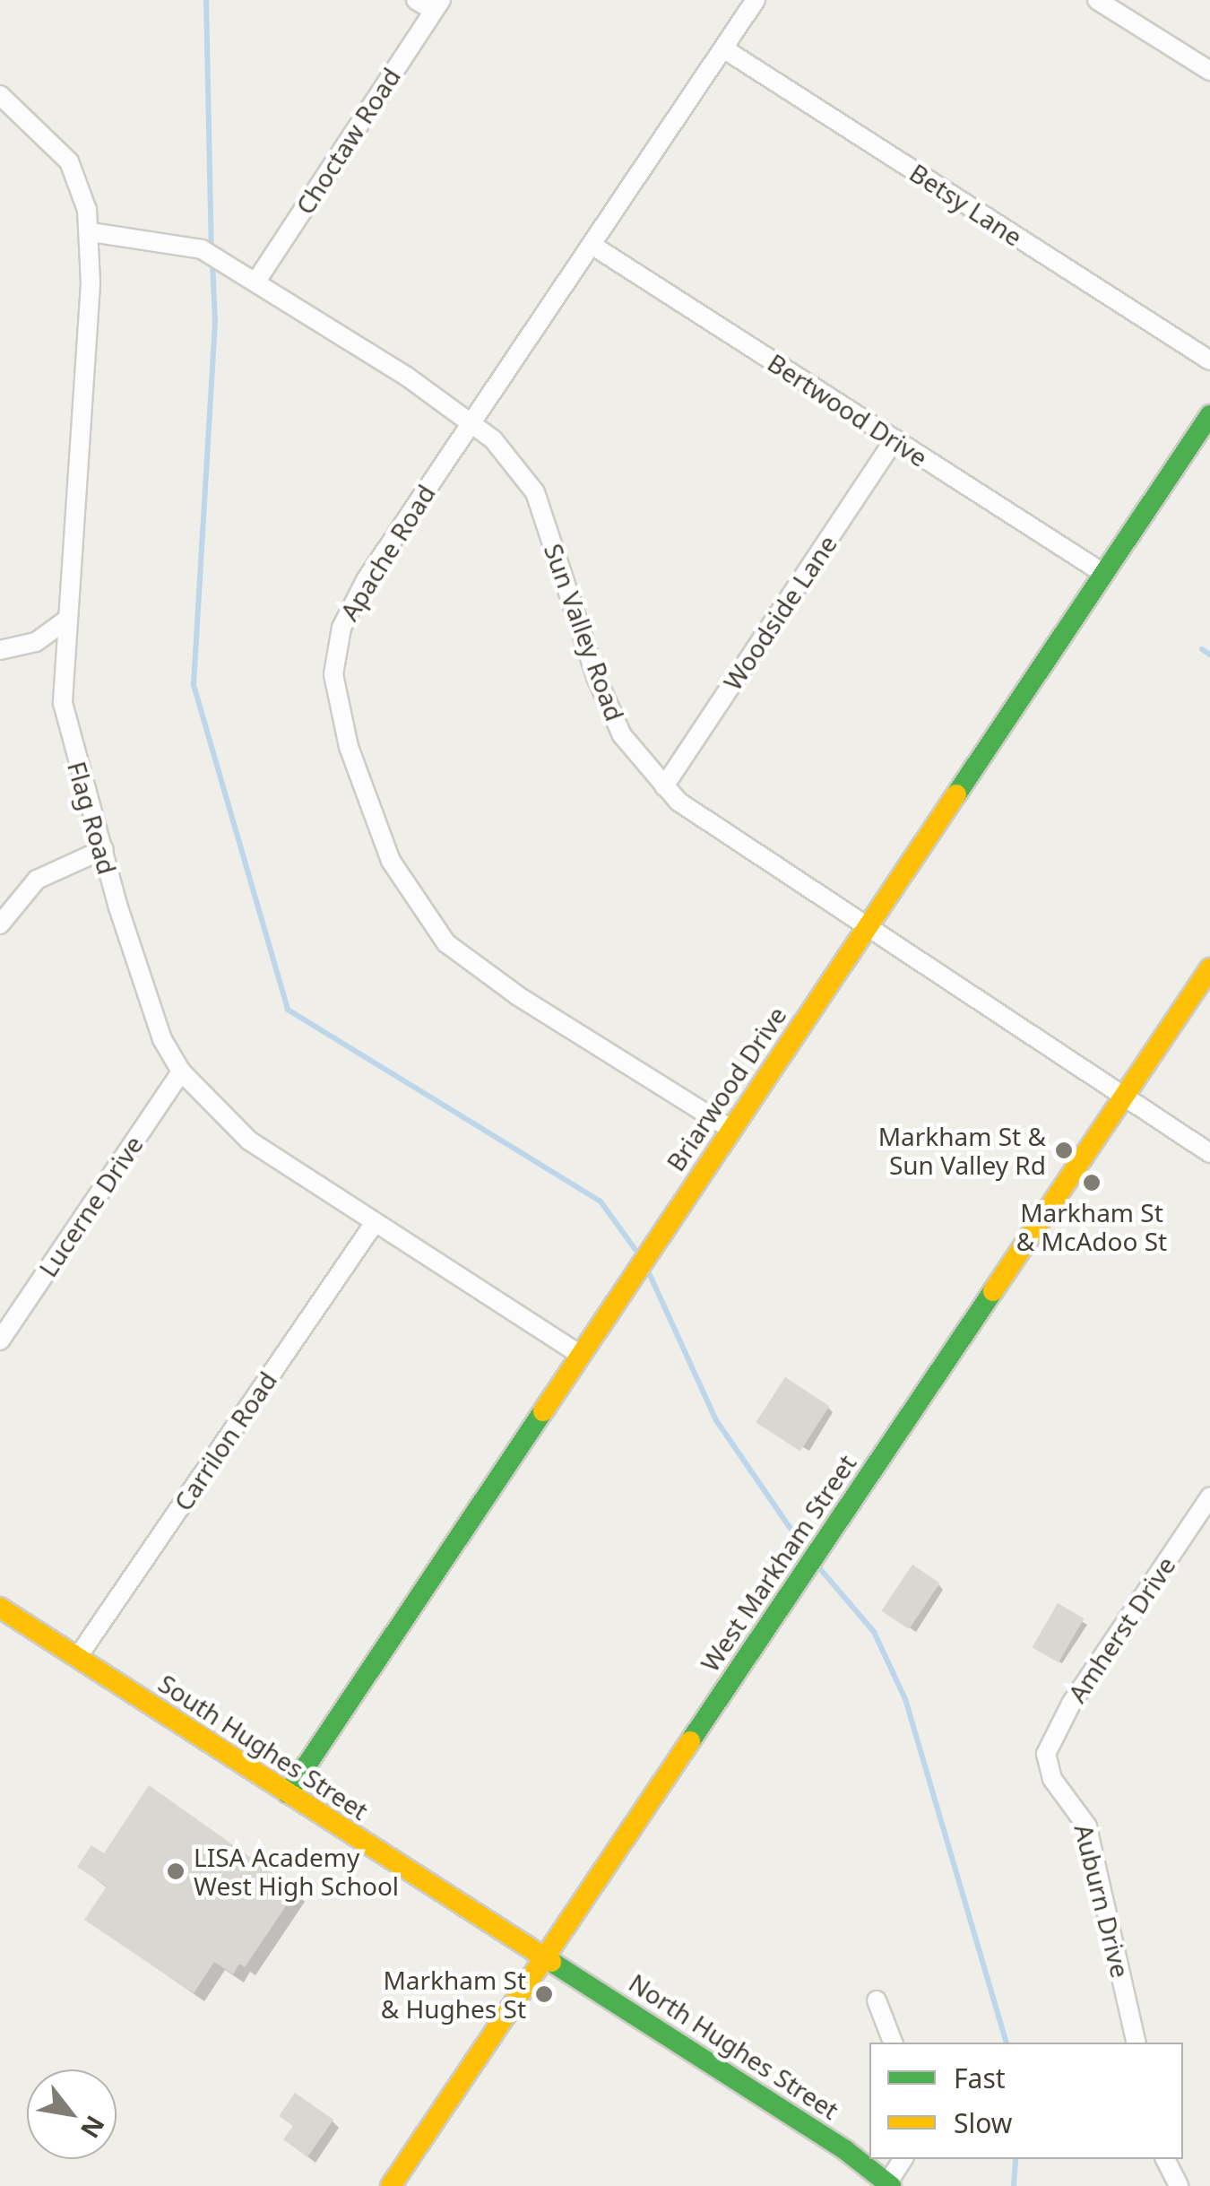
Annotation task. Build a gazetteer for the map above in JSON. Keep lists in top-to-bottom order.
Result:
{
  "streets": {
    "street": [
      "Choctaw Road",
      "Betsy Lane",
      "Bertwood Drive",
      "Apache Road",
      "Woodside Lane",
      "Sun Valley Road",
      "Flag Road",
      "Briarwood Drive",
      "Lucerne Drive",
      "Carrilon Road",
      "West Markham Street",
      "Amherst Drive",
      "South Hughes Street",
      "Auburn Drive",
      "North Hughes Street"
    ]
  },
  "crossings": [
    ["Choctaw Road", "Sun Valley Road"],
    ["Betsy Lane", "Apache Road"],
    ["Bertwood Drive", "Apache Road"],
    ["Bertwood Drive", "Woodside Lane"],
    ["Bertwood Drive", "Briarwood Drive"],
    ["Apache Road", "Sun Valley Road"],
    ["Apache Road", "Briarwood Drive"],
    ["Woodside Lane", "Sun Valley Road"],
    ["Sun Valley Road", "Flag Road"],
    ["Sun Valley Road", "Briarwood Drive"],
    ["Sun Valley Road", "West Markham Street"],
    ["Flag Road", "Briarwood Drive"],
    ["Flag Road", "Lucerne Drive"],
    ["Flag Road", "Carrilon Road"],
    ["Briarwood Drive", "South Hughes Street"],
    ["Carrilon Road", "South Hughes Street"],
    ["West Markham Street", "South Hughes Street"],
    ["West Markham Street", "North Hughes Street"],
    ["Amherst Drive", "Auburn Drive"],
    ["South Hughes Street", "North Hughes Street"]
  ],
  "places": [
    "Markham St & Sun Valley Rd",
    "Markham St & McAdoo St",
    "LISA Academy West High School",
    "Markham St & Hughes St"
  ],
  "legend": ["Fast", "Slow"],
  "north": "bottom right"
}
